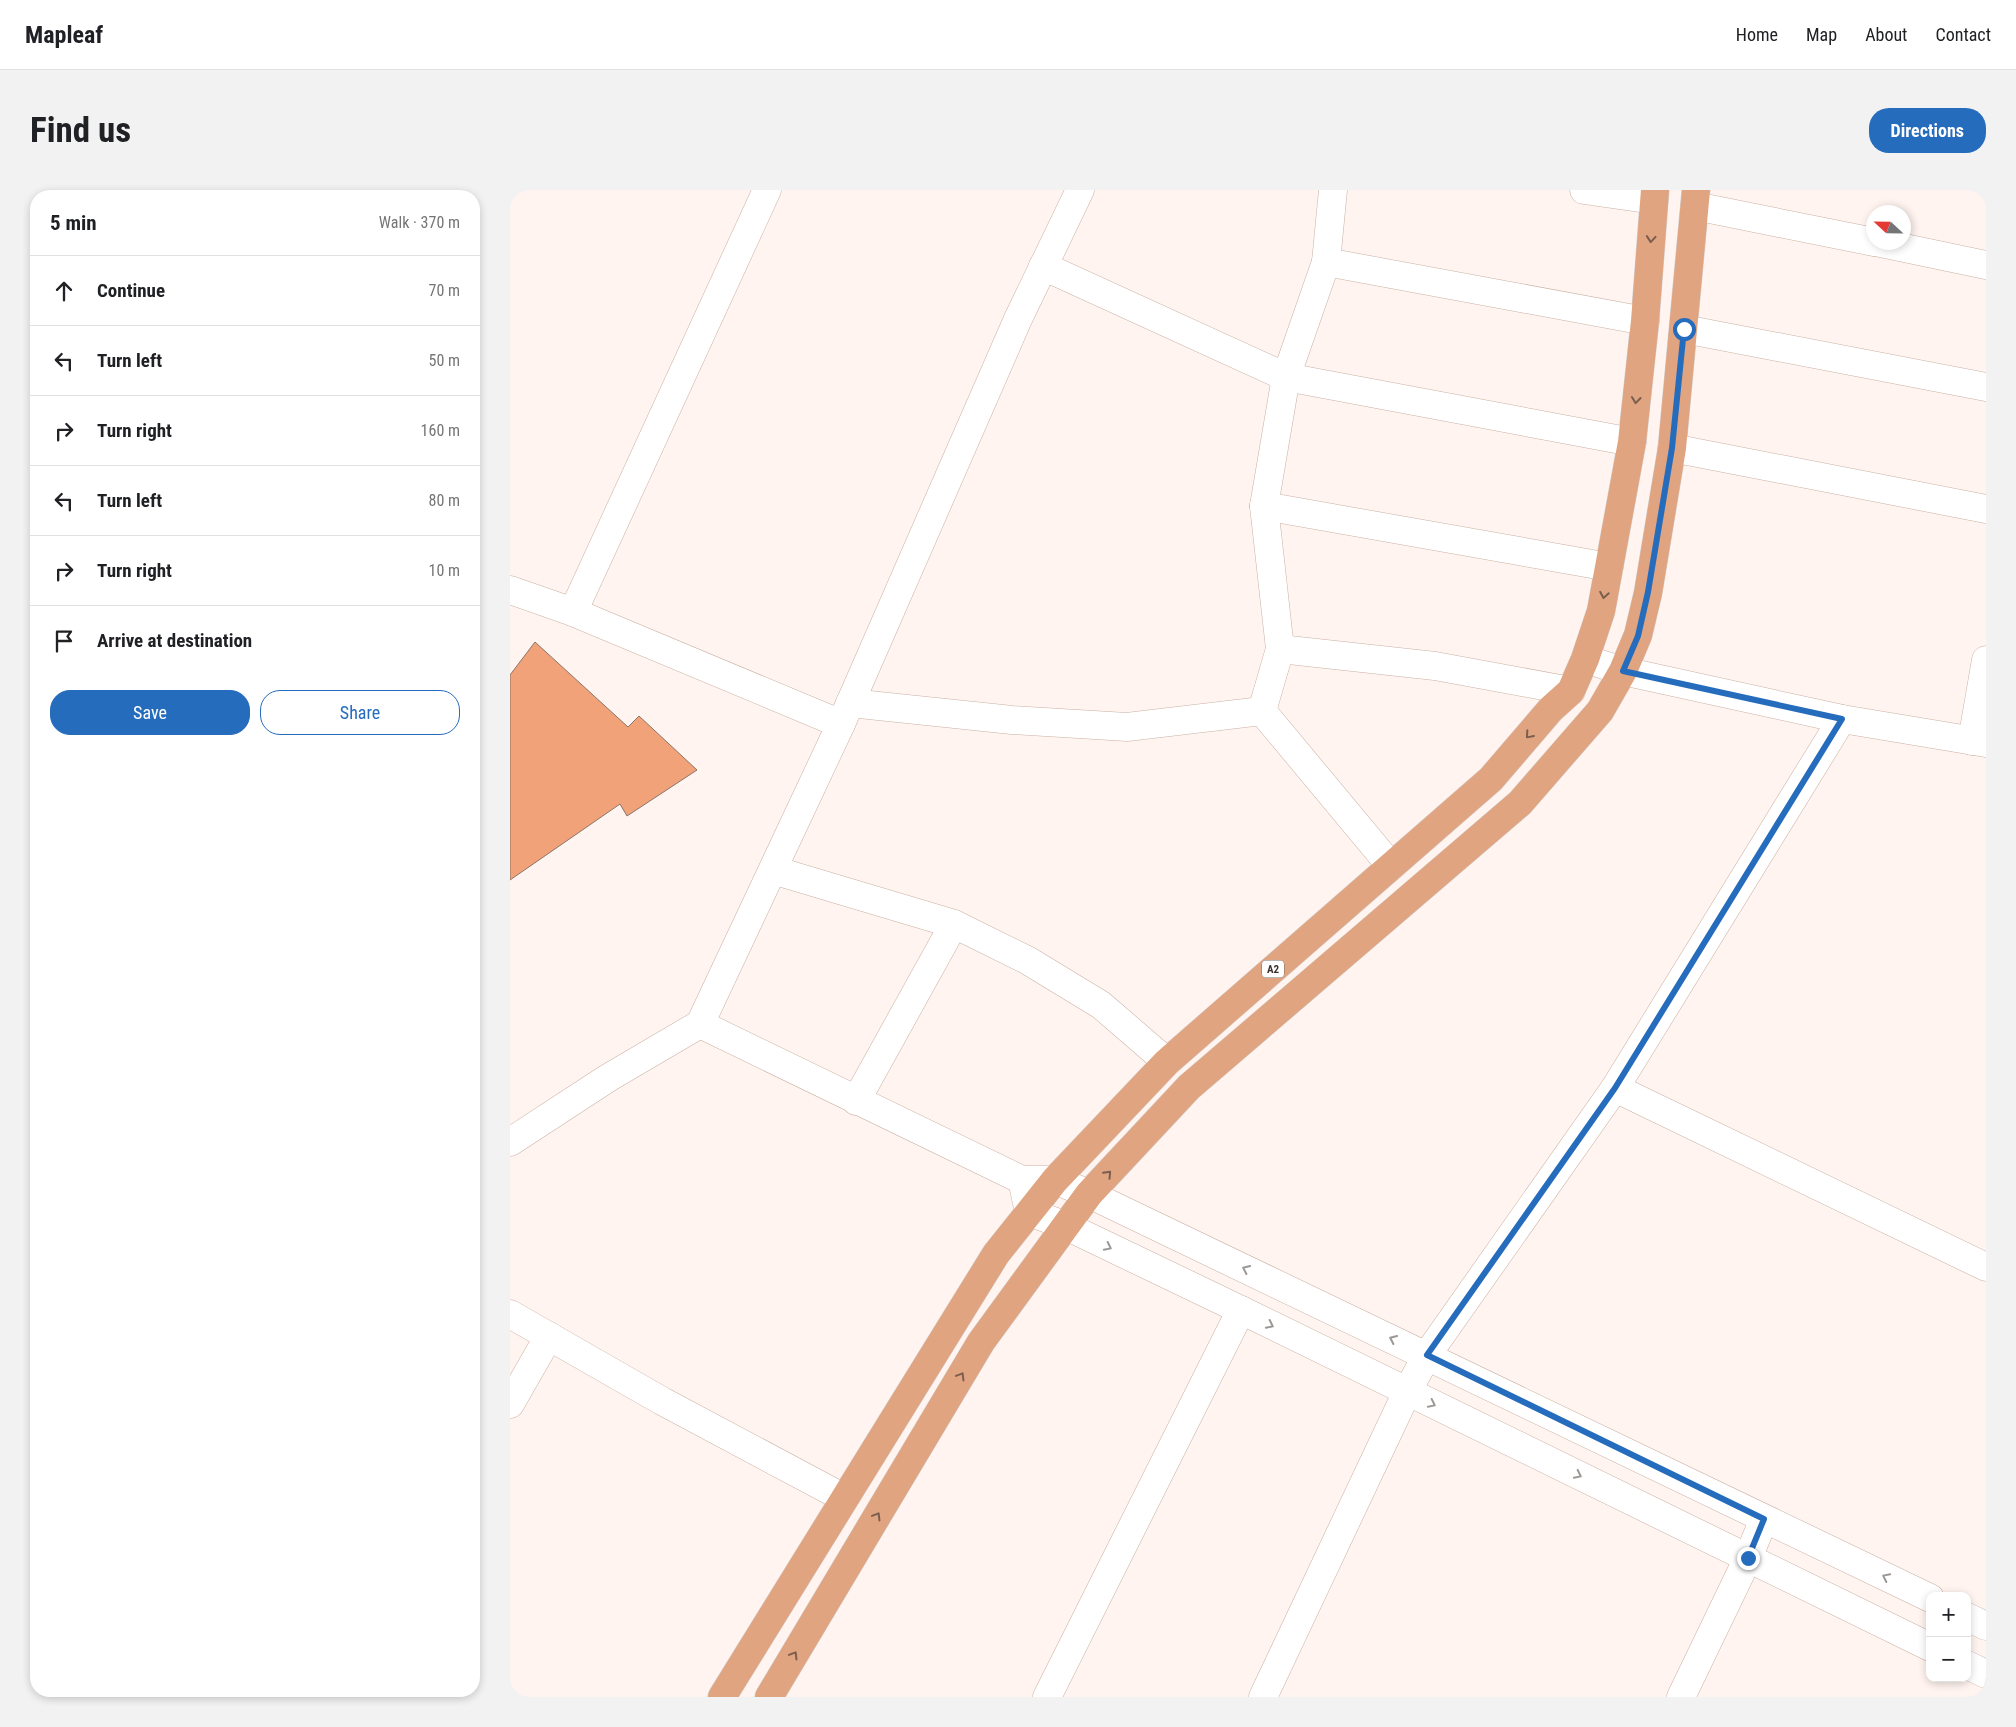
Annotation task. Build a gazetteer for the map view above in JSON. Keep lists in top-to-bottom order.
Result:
{
  "streets": {
    "main road": ["A2"]
  },
  "north": "left",
  "page": {
    "header": "Mapleaf",
    "nav": [
      "Home",
      "Map",
      "About",
      "Contact"
    ],
    "buttons": [
      "Directions",
      ["Save", "Share"]
    ],
    "title": "Find us",
    "heading": ["5 min", "Walk · 370 m"],
    "list": [
      ["Continue", "70 m"],
      ["Turn left", "50 m"],
      ["Turn right", "160 m"],
      ["Turn left", "80 m"],
      ["Turn right", "10 m"],
      "Arrive at destination"
    ],
    "map_buttons": ["+", "−"]
  }
}
